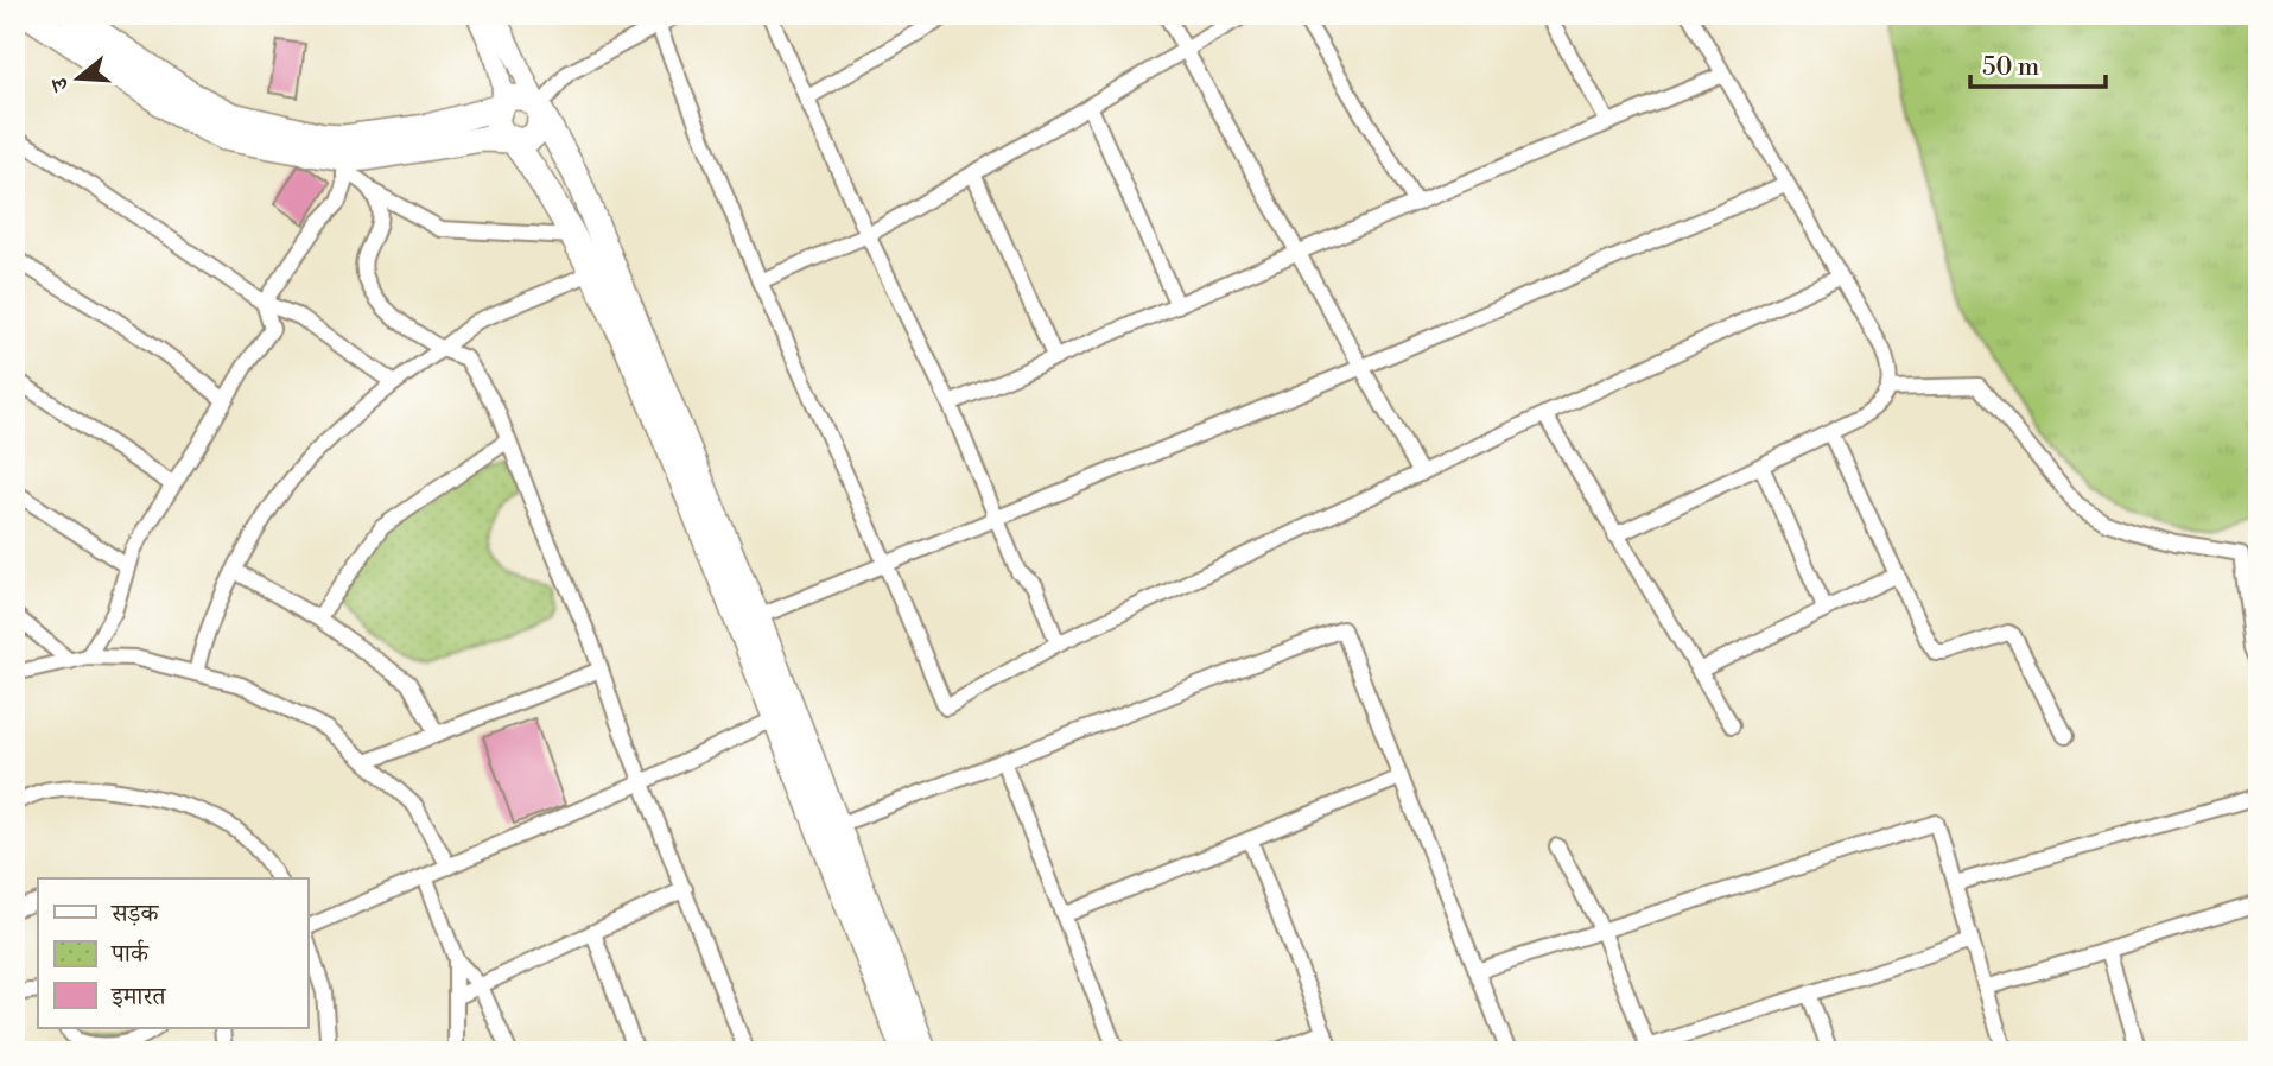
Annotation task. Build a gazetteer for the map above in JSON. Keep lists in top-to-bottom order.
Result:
{
  "legend": ["सड़क", "पार्क", "इमारत"],
  "scale_bar": "50 m",
  "north": "left"
}
